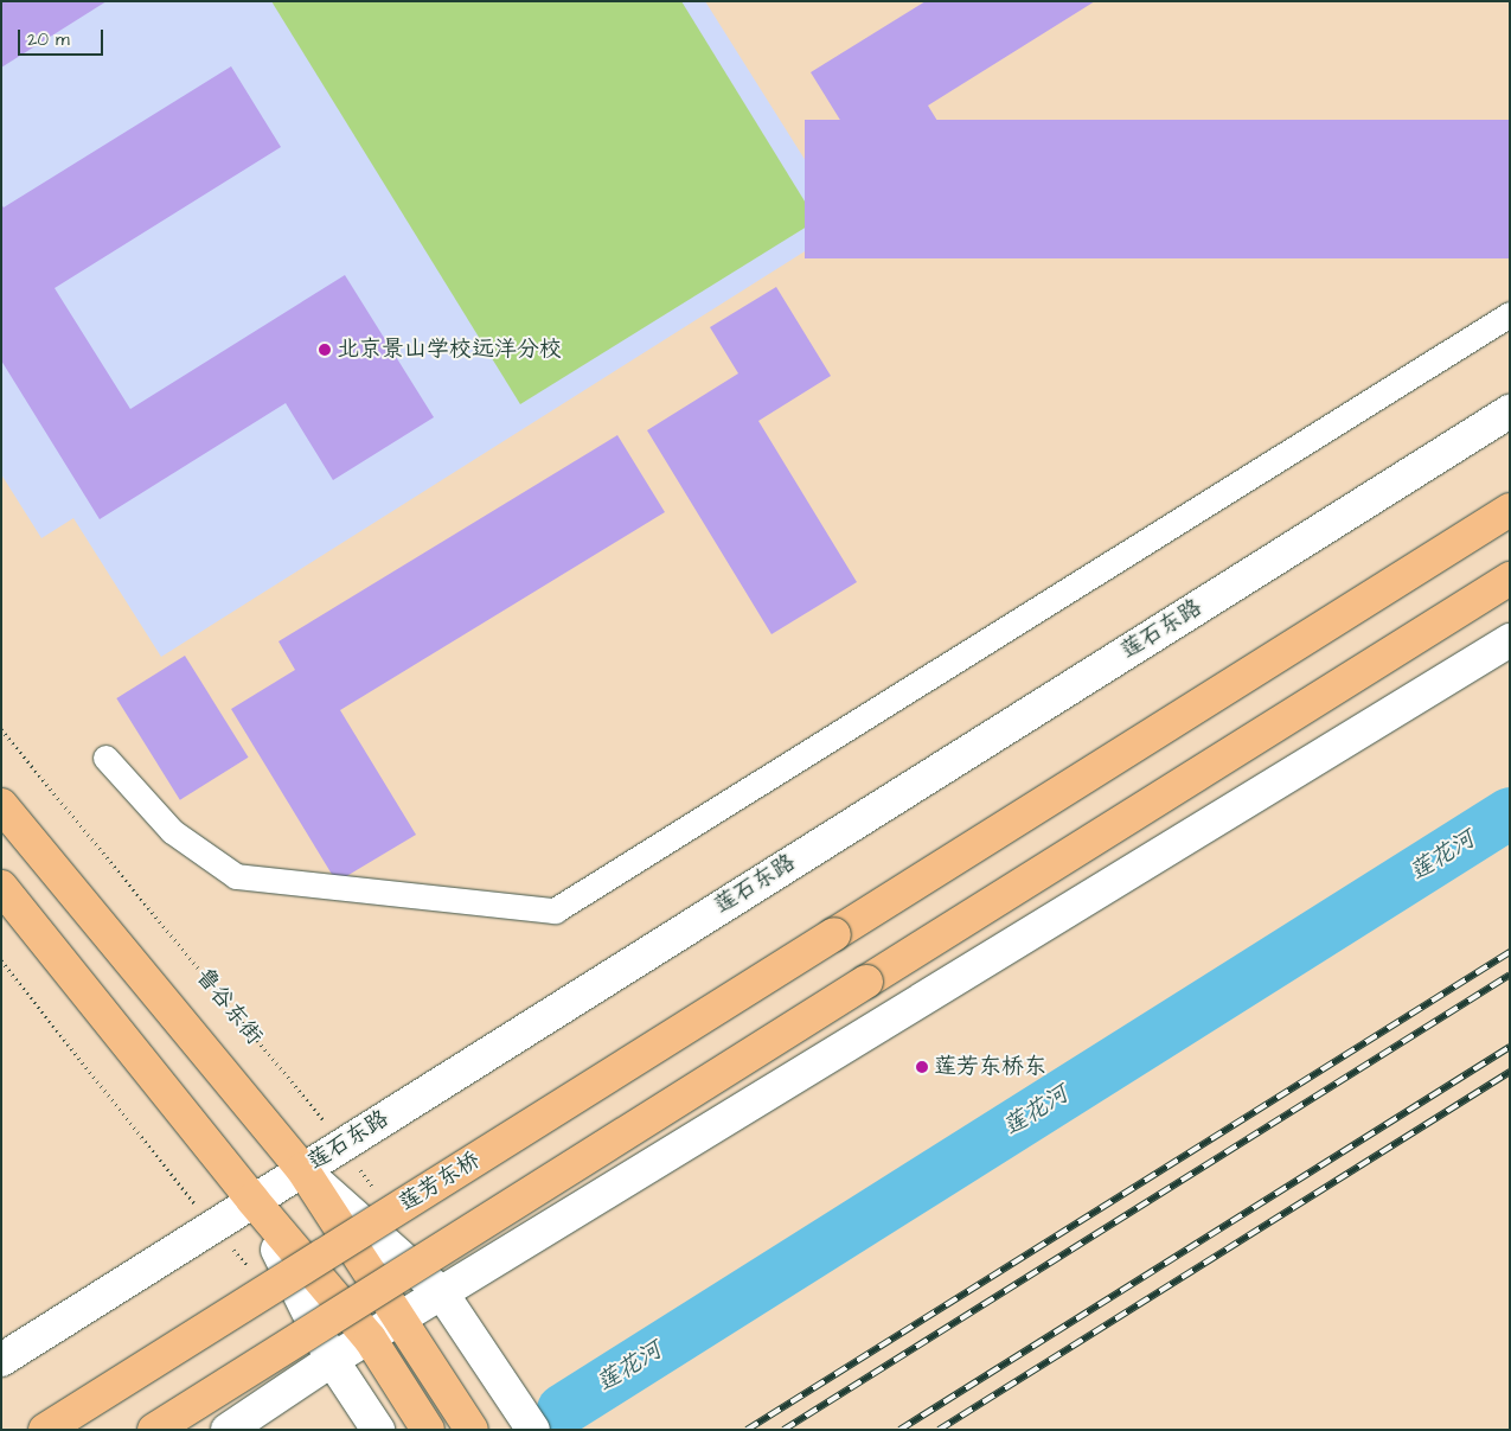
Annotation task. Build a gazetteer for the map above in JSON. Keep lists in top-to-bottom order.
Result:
{
  "streets": {
    "main road": ["鲁谷东街", "莲芳东桥"],
    "street": ["莲石东路"]
  },
  "crossings": [
    ["莲石东路", "鲁谷东街"]
  ],
  "water": ["莲花河"],
  "places": ["北京景山学校远洋分校", "莲芳东桥东"],
  "scale_bar": "20 m"
}
